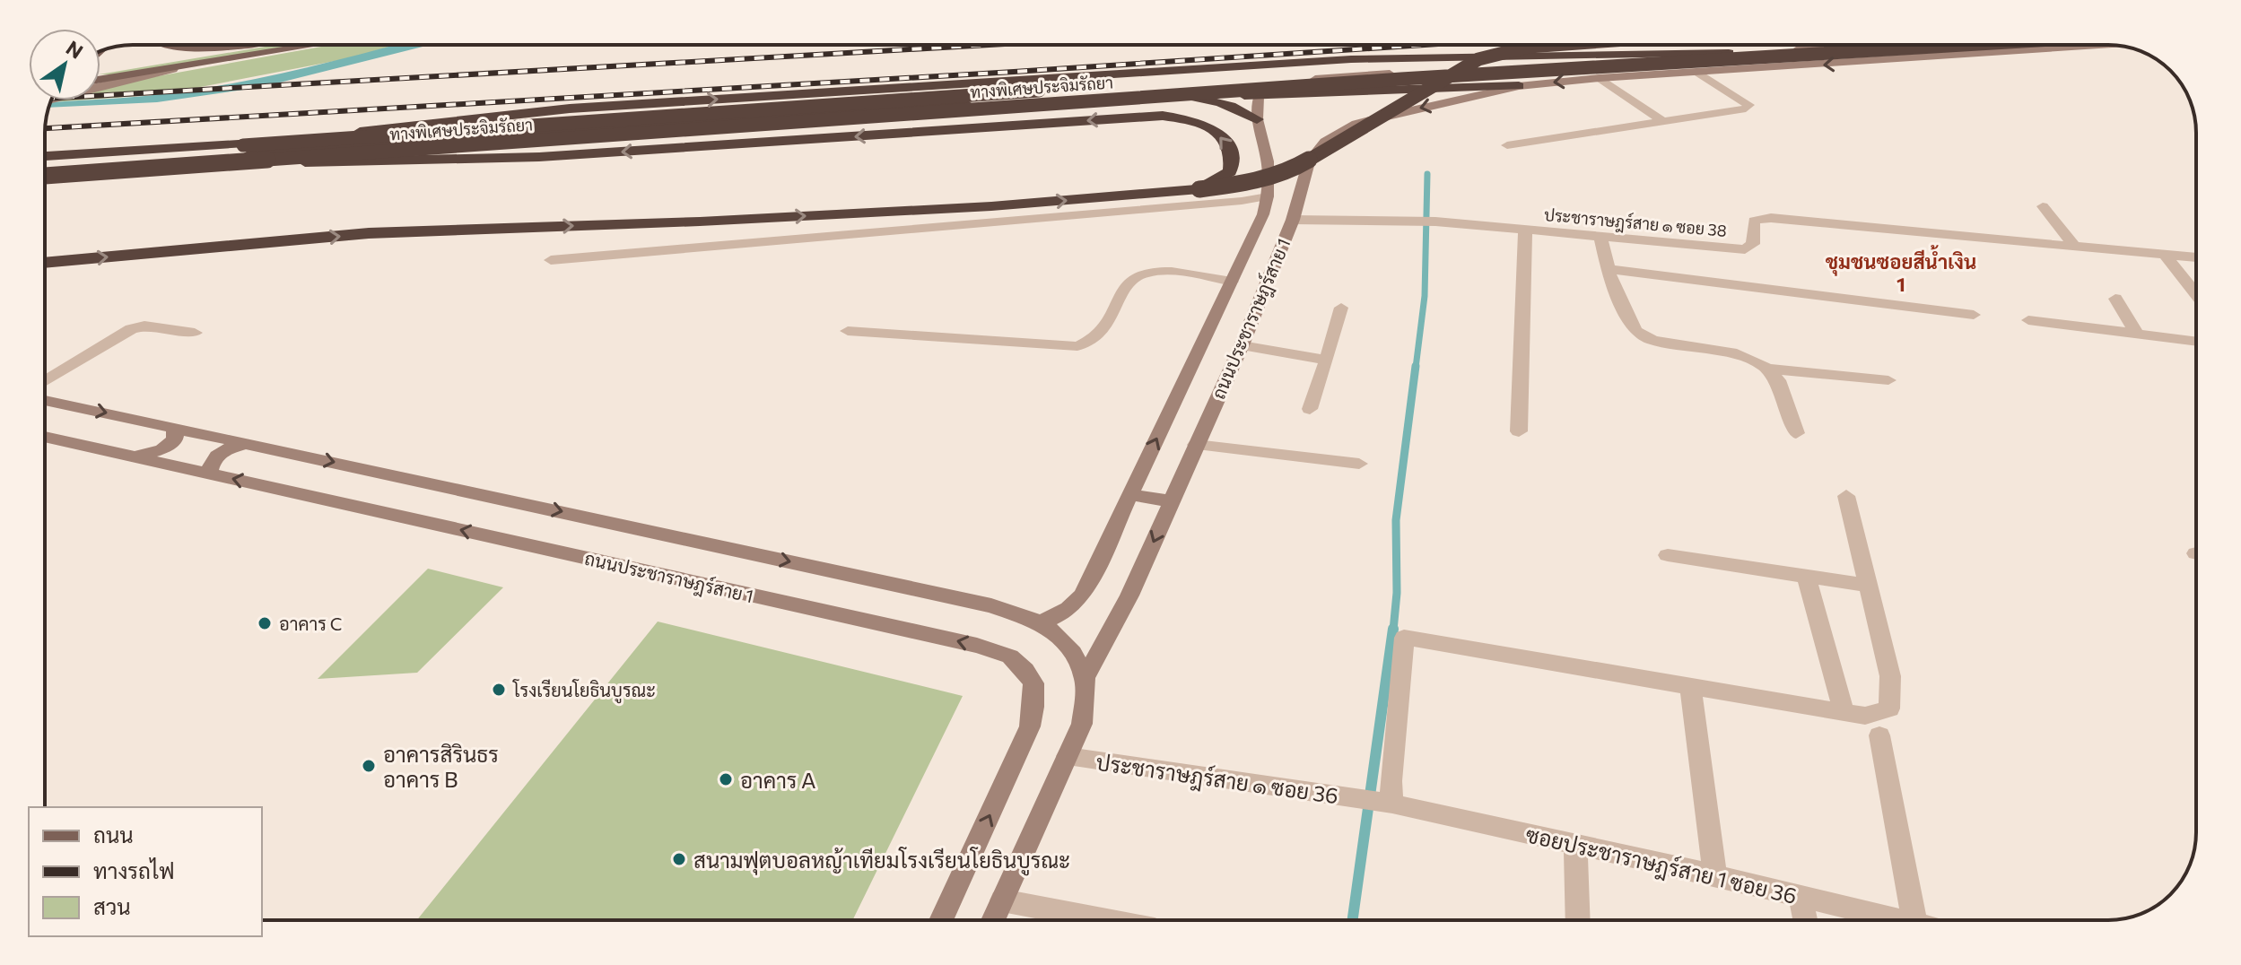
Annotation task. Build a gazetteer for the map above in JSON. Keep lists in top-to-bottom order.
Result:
{
  "streets": {
    "highway": ["ทางพิเศษประจิมรัถยา"],
    "main road": ["ถนนประชาราษฎร์สาย 1"],
    "street": ["ประชาราษฎร์สาย ๑ ซอย 38", "ประชาราษฎร์สาย ๑ ซอย 36", "ซอยประชาราษฎร์สาย 1 ซอย 36"]
  },
  "crossings": [
    ["ประชาราษฎร์สาย ๑ ซอย 38", "ถนนประชาราษฎร์สาย 1"],
    ["ถนนประชาราษฎร์สาย 1", "ประชาราษฎร์สาย ๑ ซอย 36"],
    ["ประชาราษฎร์สาย ๑ ซอย 36", "ซอยประชาราษฎร์สาย 1 ซอย 36"]
  ],
  "districts": ["ชุมชนซอยสีน้ำเงิน 1"],
  "places": [
    "อาคาร C",
    "โรงเรียนโยธินบูรณะ",
    "อาคารสิรินธร อาคาร B",
    "อาคาร A",
    "สนามฟุตบอลหญ้าเทียมโรงเรียนโยธินบูรณะ"
  ],
  "legend": ["ถนน", "ทางรถไฟ", "สวน"],
  "north": "top right"
}
